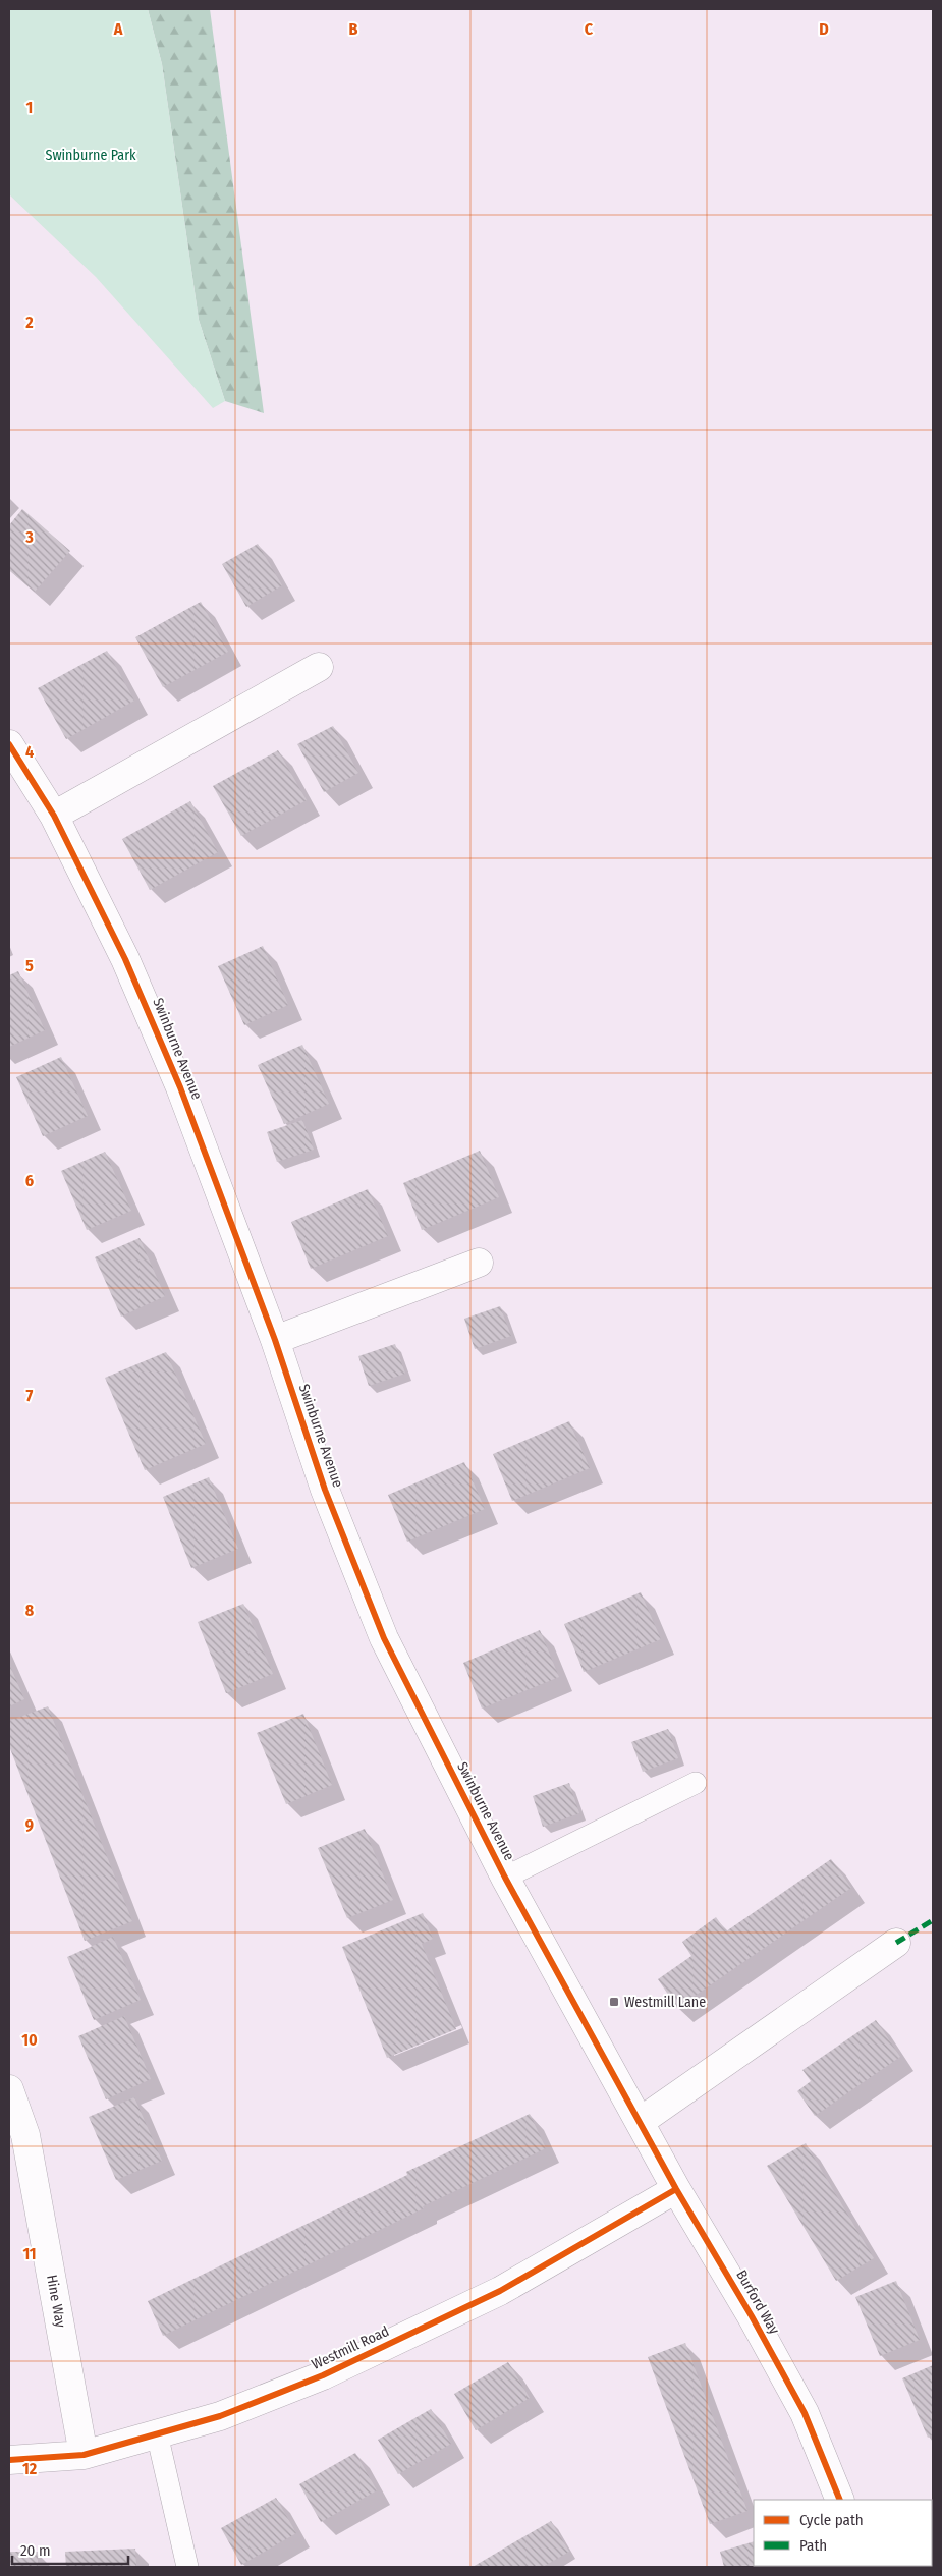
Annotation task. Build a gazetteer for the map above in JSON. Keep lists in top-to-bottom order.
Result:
{
  "streets": {
    "street": [
      "Swinburne Avenue",
      "Hine Way",
      "Burford Way",
      "Westmill Road"
    ]
  },
  "crossings": [
    ["Swinburne Avenue", "Burford Way"],
    ["Hine Way", "Westmill Road"],
    ["Burford Way", "Westmill Road"]
  ],
  "parks": ["Swinburne Park"],
  "places": {
    "transit": ["Westmill Lane"]
  },
  "legend": ["Cycle path", "Path"],
  "scale_bar": "20 m",
  "grid": {
    "columns": [
      "A",
      "B",
      "C",
      "D"
    ],
    "rows": [
      "1",
      "2",
      "3",
      "4",
      "5",
      "6",
      "7",
      "8",
      "9",
      "10",
      "11",
      "12"
    ]
  }
}
